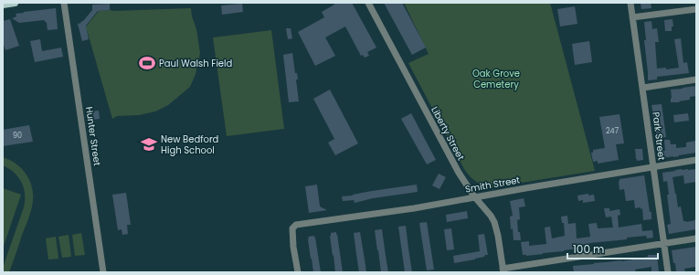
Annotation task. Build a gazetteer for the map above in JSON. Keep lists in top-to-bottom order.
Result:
{
  "streets": {
    "street": [
      "Liberty Street",
      "Hunter Street",
      "Park Street",
      "Smith Street"
    ]
  },
  "crossings": [
    ["Liberty Street", "Smith Street"],
    ["Park Street", "Smith Street"]
  ],
  "parks": ["Oak Grove Cemetery"],
  "places": {
    "sports": ["Paul Walsh Field"],
    "school or university": ["New Bedford High School"]
  },
  "house_numbers": ["247", "90"],
  "scale_bar": "100 m"
}
